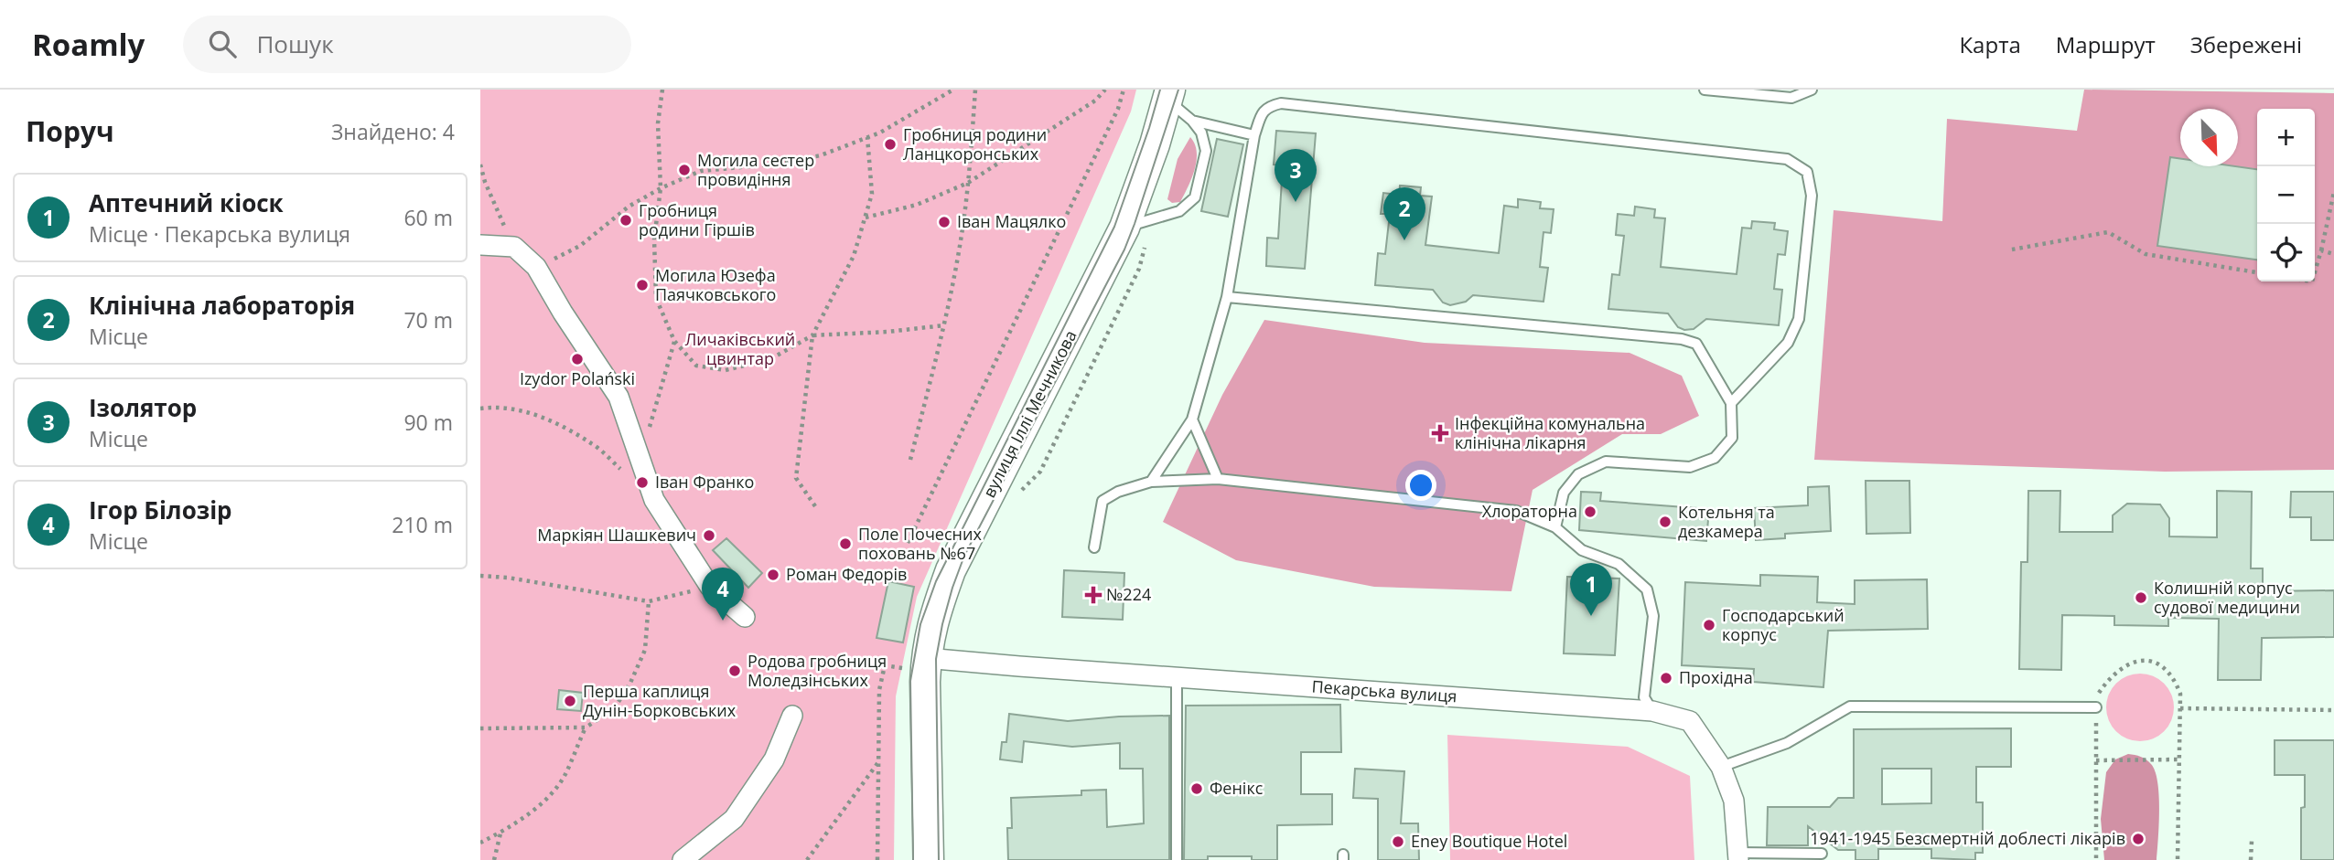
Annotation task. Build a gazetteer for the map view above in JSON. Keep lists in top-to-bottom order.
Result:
{
  "streets": {
    "main road": ["вулиця Іллі Мечникова"],
    "street": ["Пекарська вулиця"]
  },
  "crossings": [
    ["вулиця Іллі Мечникова", "Пекарська вулиця"]
  ],
  "parks": ["Личаківський цвинтар"],
  "places": {
    "other": [
      "Гробниця родини Ланцкоронських",
      "Могила сестер провидіння",
      "Гробниця родини Гіршів",
      "Іван Мацялко",
      "Могила Юзефа Паячковського",
      "Izydor Polański",
      "Іван Франко",
      "Хлораторна",
      "Котельня та дезкамера",
      "Маркіян Шашкевич",
      "Поле Почесних поховань №67",
      "Роман Федорів",
      "Колишній корпус судової медицини",
      "Господарський корпус",
      "Родова гробниця Моледзінських",
      "Прохідна",
      "Перша каплиця Дунін-Борковських",
      "Фенікс",
      "1941-1945 Безсмертній доблесті лікарів",
      "Eney Boutique Hotel"
    ],
    "health": ["Інфекційна комунальна клінічна лікарня", "№224"]
  },
  "north": "bottom right",
  "page": {
    "header": "Roamly",
    "search": "Пошук",
    "nav": ["Карта", "Маршрут", "Збережені"],
    "heading": ["Поруч", "Знайдено: 4"],
    "map_buttons": ["+", "−"],
    "pins": [
      "3",
      "2",
      "1",
      "4"
    ],
    "list": [
      {
        "mark": "1",
        "name": "Аптечний кіоск",
        "note": "Місце · Пекарська вулиця",
        "value": "60 m"
      },
      {
        "mark": "2",
        "name": "Клінічна лабораторія",
        "note": "Місце",
        "value": "70 m"
      },
      {
        "mark": "3",
        "name": "Ізолятор",
        "note": "Місце",
        "value": "90 m"
      },
      {
        "mark": "4",
        "name": "Ігор Білозір",
        "note": "Місце",
        "value": "210 m"
      }
    ]
  }
}
